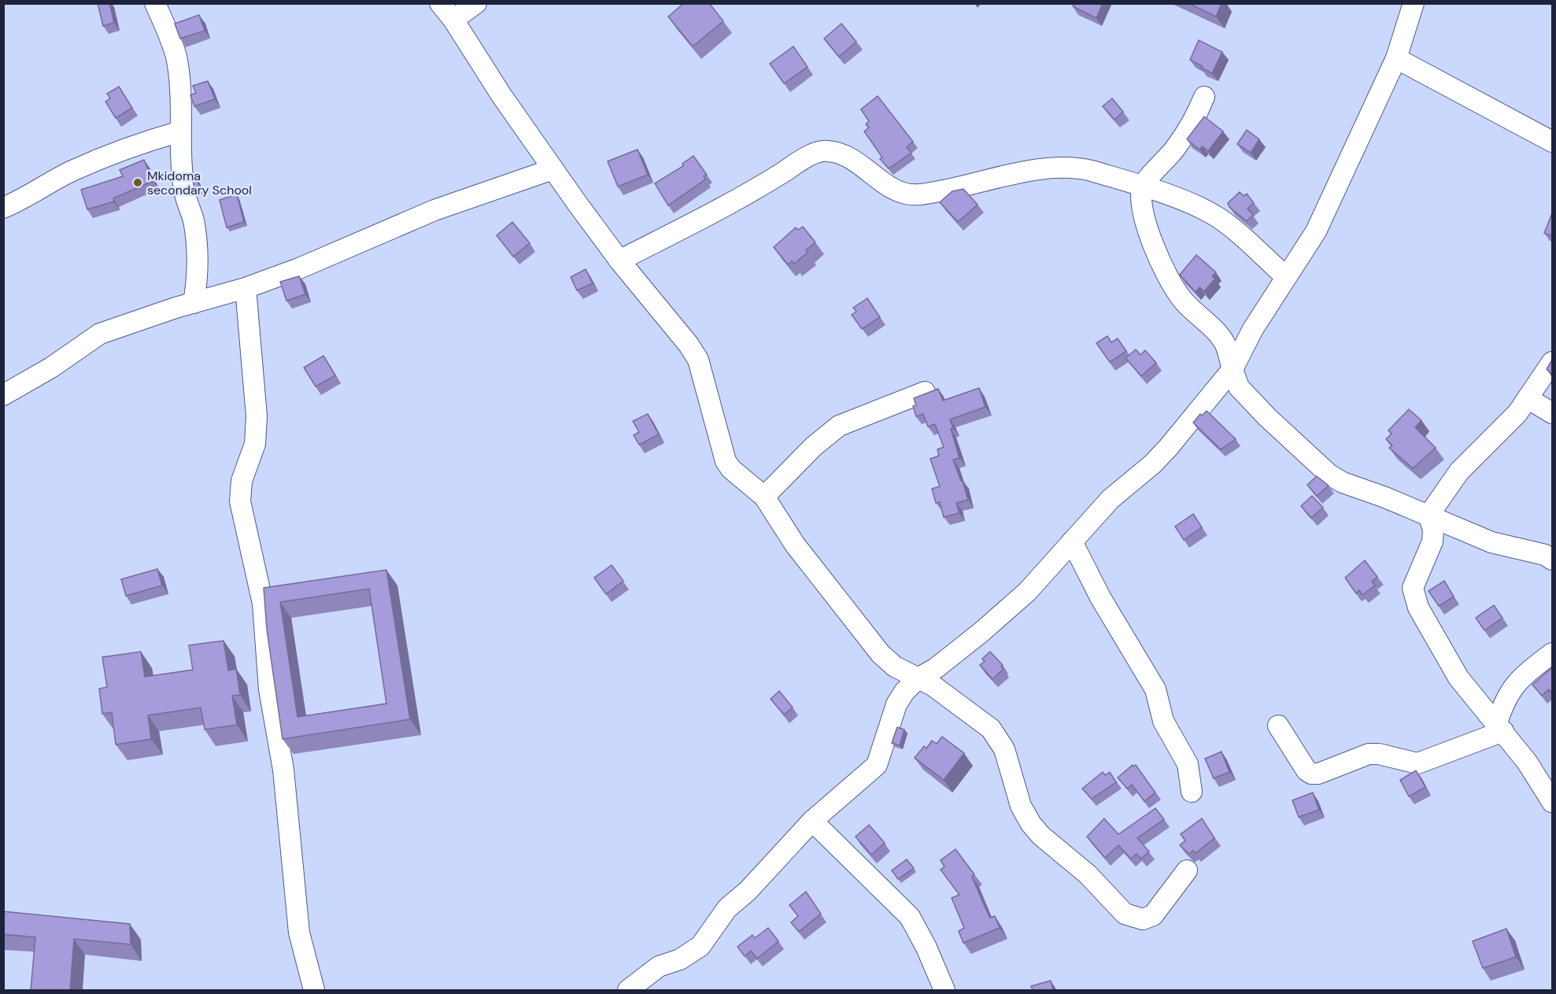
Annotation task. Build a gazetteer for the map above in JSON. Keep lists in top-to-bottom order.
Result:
{
  "places": ["Mkidoma secondary School"]
}
